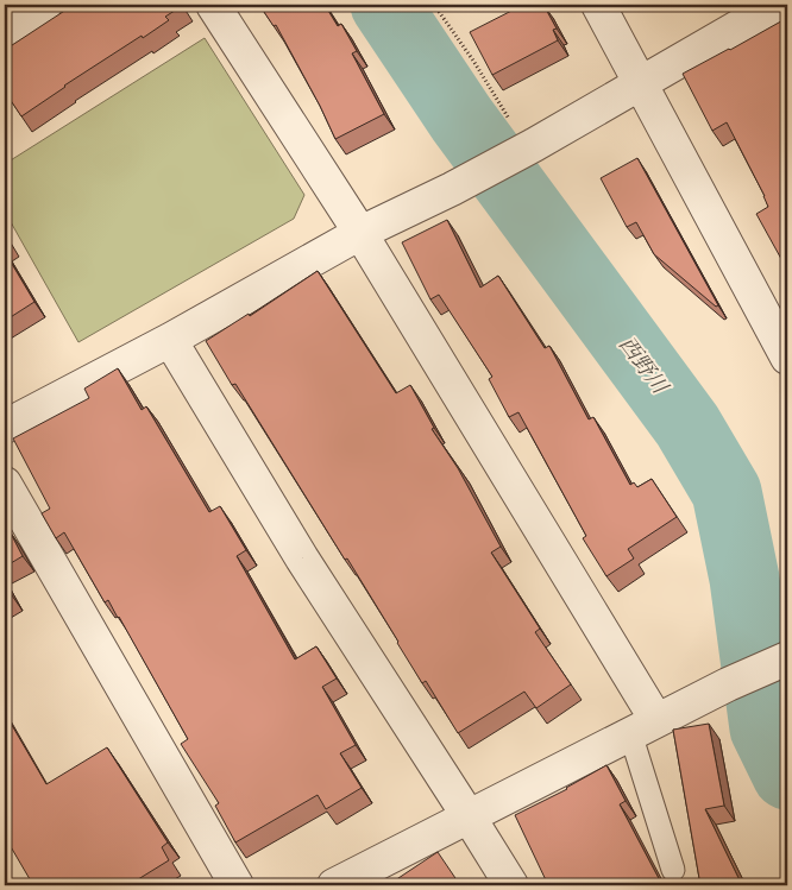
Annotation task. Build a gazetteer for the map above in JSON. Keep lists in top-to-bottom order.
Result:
{
  "water": ["西野川"]
}
